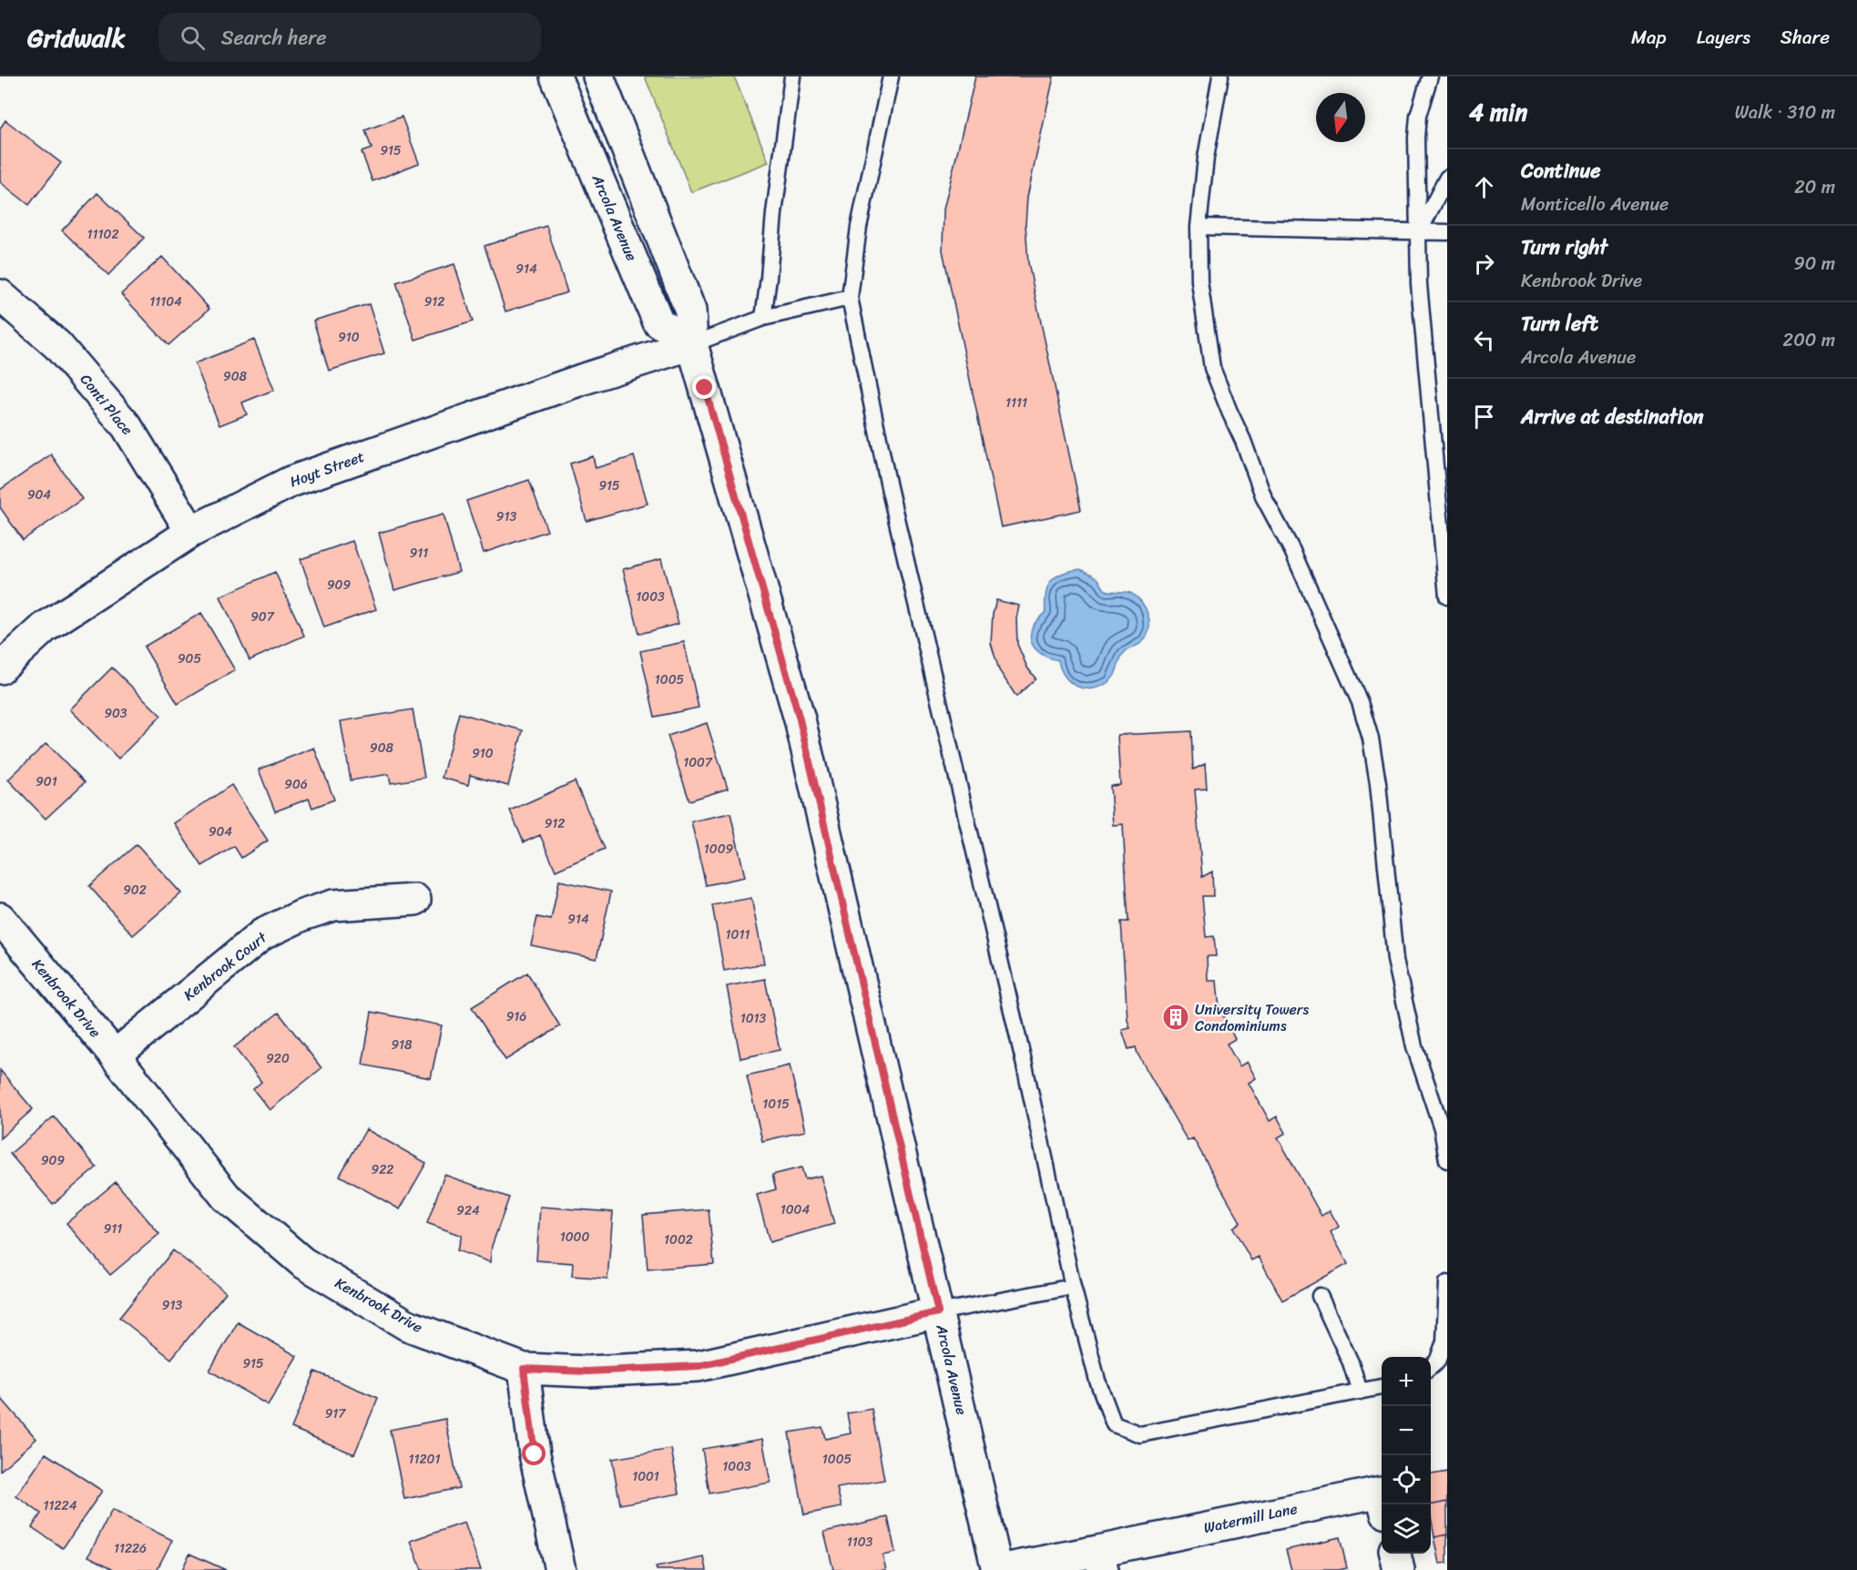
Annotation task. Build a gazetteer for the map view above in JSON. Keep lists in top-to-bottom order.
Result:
{
  "streets": {
    "street": [
      "Arcola Avenue",
      "Conti Place",
      "Hoyt Street",
      "Kenbrook Court",
      "Kenbrook Drive",
      "Watermill Lane"
    ]
  },
  "crossings": [
    ["Arcola Avenue", "Hoyt Street"],
    ["Arcola Avenue", "Kenbrook Drive"],
    ["Arcola Avenue", "Watermill Lane"],
    ["Conti Place", "Hoyt Street"],
    ["Kenbrook Court", "Kenbrook Drive"]
  ],
  "places": {
    "building": ["University Towers Condominiums"]
  },
  "house_numbers": [
    "915",
    "11102",
    "914",
    "11104",
    "912",
    "910",
    "908",
    "1111",
    "915",
    "904",
    "913",
    "911",
    "909",
    "1003",
    "907",
    "905",
    "1005",
    "903",
    "908",
    "910",
    "1007",
    "901",
    "906",
    "912",
    "904",
    "1009",
    "902",
    "914",
    "1011",
    "916",
    "1013",
    "918",
    "920",
    "1015",
    "909",
    "922",
    "1004",
    "924",
    "911",
    "1000",
    "1002",
    "913",
    "915",
    "917",
    "11201",
    "1005",
    "1003",
    "1001",
    "11224",
    "1103",
    "11226"
  ],
  "north": "bottom",
  "page": {
    "header": "Gridwalk",
    "search": "Search here",
    "nav": ["Map", "Layers", "Share"],
    "heading": ["4 min", "Walk · 310 m"],
    "list": [
      ["Continue", "Monticello Avenue", "20 m"],
      ["Turn right", "Kenbrook Drive", "90 m"],
      ["Turn left", "Arcola Avenue", "200 m"],
      "Arrive at destination"
    ],
    "map_buttons": ["+", "−"]
  }
}
